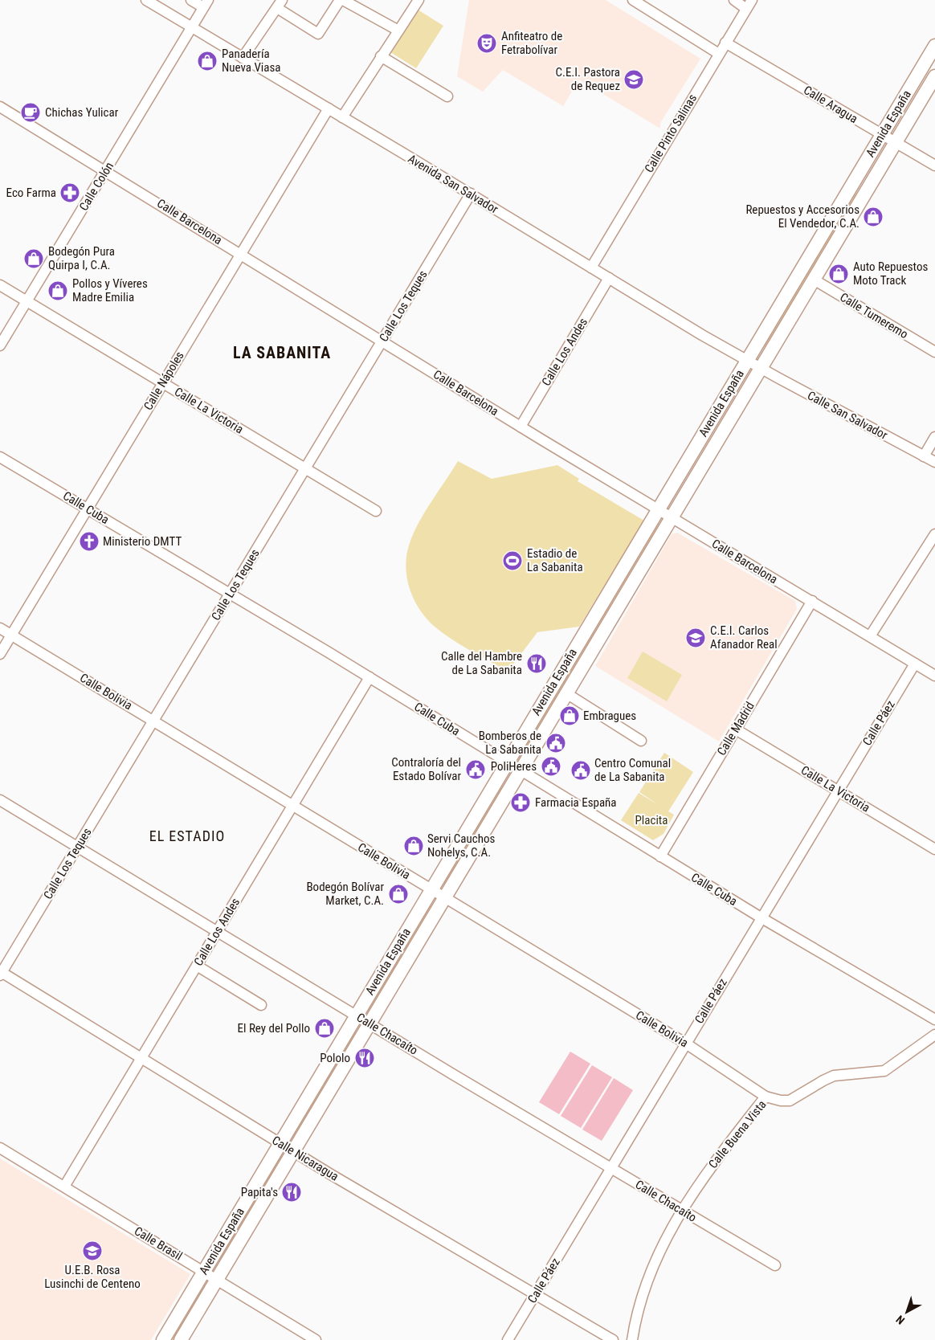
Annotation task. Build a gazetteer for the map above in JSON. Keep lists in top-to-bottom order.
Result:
{
  "streets": {
    "main road": ["Avenida España"],
    "street": [
      "Calle Aragua",
      "Calle Pinto Salinas",
      "Avenida San Salvador",
      "Calle Colón",
      "Calle Barcelona",
      "Calle Los Teques",
      "Calle Tumeremo",
      "Calle Los Andes",
      "Calle Nápoles",
      "Calle La Victoria",
      "Calle San Salvador",
      "Calle Cuba",
      "Calle Bolivia",
      "Calle Páez",
      "Calle Madrid",
      "Calle Chacaíto",
      "Calle Buena Vista",
      "Calle Nicaragua",
      "Calle Brasil"
    ]
  },
  "crossings": [
    ["Calle Aragua", "Avenida España"],
    ["Calle Aragua", "Calle Pinto Salinas"],
    ["Avenida España", "Avenida San Salvador"],
    ["Avenida España", "Calle Barcelona"],
    ["Avenida España", "Calle Tumeremo"],
    ["Avenida España", "Calle San Salvador"],
    ["Avenida España", "Calle Cuba"],
    ["Avenida España", "Calle Bolivia"],
    ["Avenida España", "Calle Chacaíto"],
    ["Avenida España", "Calle Nicaragua"],
    ["Avenida España", "Calle Brasil"],
    ["Calle Pinto Salinas", "Avenida San Salvador"],
    ["Avenida San Salvador", "Calle Colón"],
    ["Avenida San Salvador", "Calle Los Teques"],
    ["Avenida San Salvador", "Calle Los Andes"],
    ["Avenida San Salvador", "Calle Nápoles"],
    ["Avenida San Salvador", "Calle San Salvador"],
    ["Calle Colón", "Calle Barcelona"],
    ["Calle Colón", "Calle La Victoria"],
    ["Calle Barcelona", "Calle Los Teques"],
    ["Calle Barcelona", "Calle Los Andes"],
    ["Calle Barcelona", "Calle Nápoles"],
    ["Calle Barcelona", "Calle Páez"],
    ["Calle Barcelona", "Calle Madrid"],
    ["Calle Los Teques", "Calle La Victoria"],
    ["Calle Los Teques", "Calle Cuba"],
    ["Calle Los Teques", "Calle Bolivia"],
    ["Calle Los Teques", "Calle Chacaíto"],
    ["Calle Los Teques", "Calle Nicaragua"],
    ["Calle Los Andes", "Calle Cuba"],
    ["Calle Los Andes", "Calle Bolivia"],
    ["Calle Los Andes", "Calle Chacaíto"],
    ["Calle Los Andes", "Calle Nicaragua"],
    ["Calle Los Andes", "Calle Brasil"],
    ["Calle Nápoles", "Calle La Victoria"],
    ["Calle Nápoles", "Calle Cuba"],
    ["Calle Nápoles", "Calle Bolivia"],
    ["Calle La Victoria", "Calle Páez"],
    ["Calle La Victoria", "Calle Madrid"],
    ["Calle Cuba", "Calle Páez"],
    ["Calle Cuba", "Calle Madrid"],
    ["Calle Bolivia", "Calle Páez"],
    ["Calle Bolivia", "Calle Buena Vista"],
    ["Calle Páez", "Calle Chacaíto"],
    ["Calle Páez", "Calle Nicaragua"],
    ["Calle Chacaíto", "Calle Buena Vista"]
  ],
  "districts": ["LA SABANITA", "EL ESTADIO"],
  "parks": ["Placita"],
  "places": {
    "theatre": ["Anfiteatro de Fetrabolívar"],
    "shop": [
      "Panadería Nueva Viasa",
      "Repuestos y Accesorios El Vendedor, C.A.",
      "Bodegón Pura Quirpa I, C.A.",
      "Auto Repuestos Moto Track",
      "Pollos y Víveres Madre Emilia",
      "Embragues",
      "Servi Cauchos Nohelys, C.A.",
      "Bodegón Bolívar Market, C.A.",
      "El Rey del Pollo"
    ],
    "school or university": ["C.E.I. Pastora de Requez", "C.E.I. Carlos Afanador Real", "U.E.B. Rosa Lusinchi de Centeno"],
    "cafe": ["Chichas Yulicar"],
    "pharmacy": ["Eco Farma", "Farmacia España"],
    "church": ["Ministerio DMTT"],
    "sports": ["Estadio de La Sabanita"],
    "restaurant": ["Calle del Hambre de La Sabanita", "Pololo", "Papita's"],
    "public building": [
      "Bomberos de La Sabanita",
      "PoliHeres",
      "Contraloría del Estado Bolívar",
      "Centro Comunal de La Sabanita"
    ]
  },
  "north": "bottom left"
}
